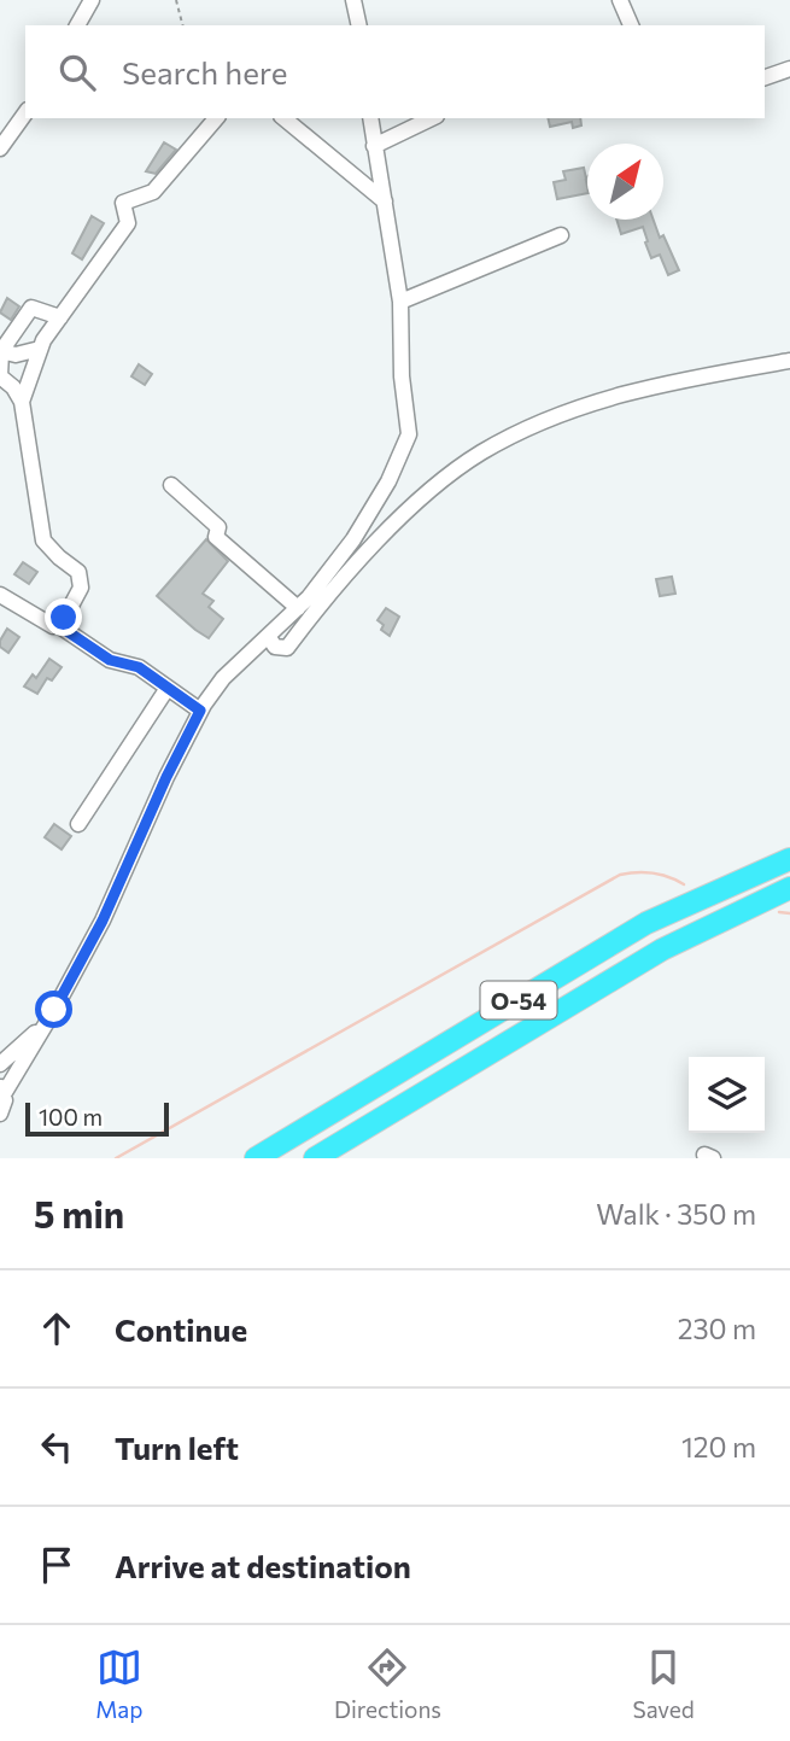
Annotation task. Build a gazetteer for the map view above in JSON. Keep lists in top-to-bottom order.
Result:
{
  "streets": {
    "highway": ["O-54"]
  },
  "scale_bar": "100 m",
  "north": "top right",
  "page": {
    "search": "Search here",
    "scale": "100 m",
    "heading": ["5 min", "Walk · 350 m"],
    "list": [
      ["Continue", "230 m"],
      ["Turn left", "120 m"],
      "Arrive at destination"
    ],
    "nav": ["Map", "Directions", "Saved"]
  }
}
